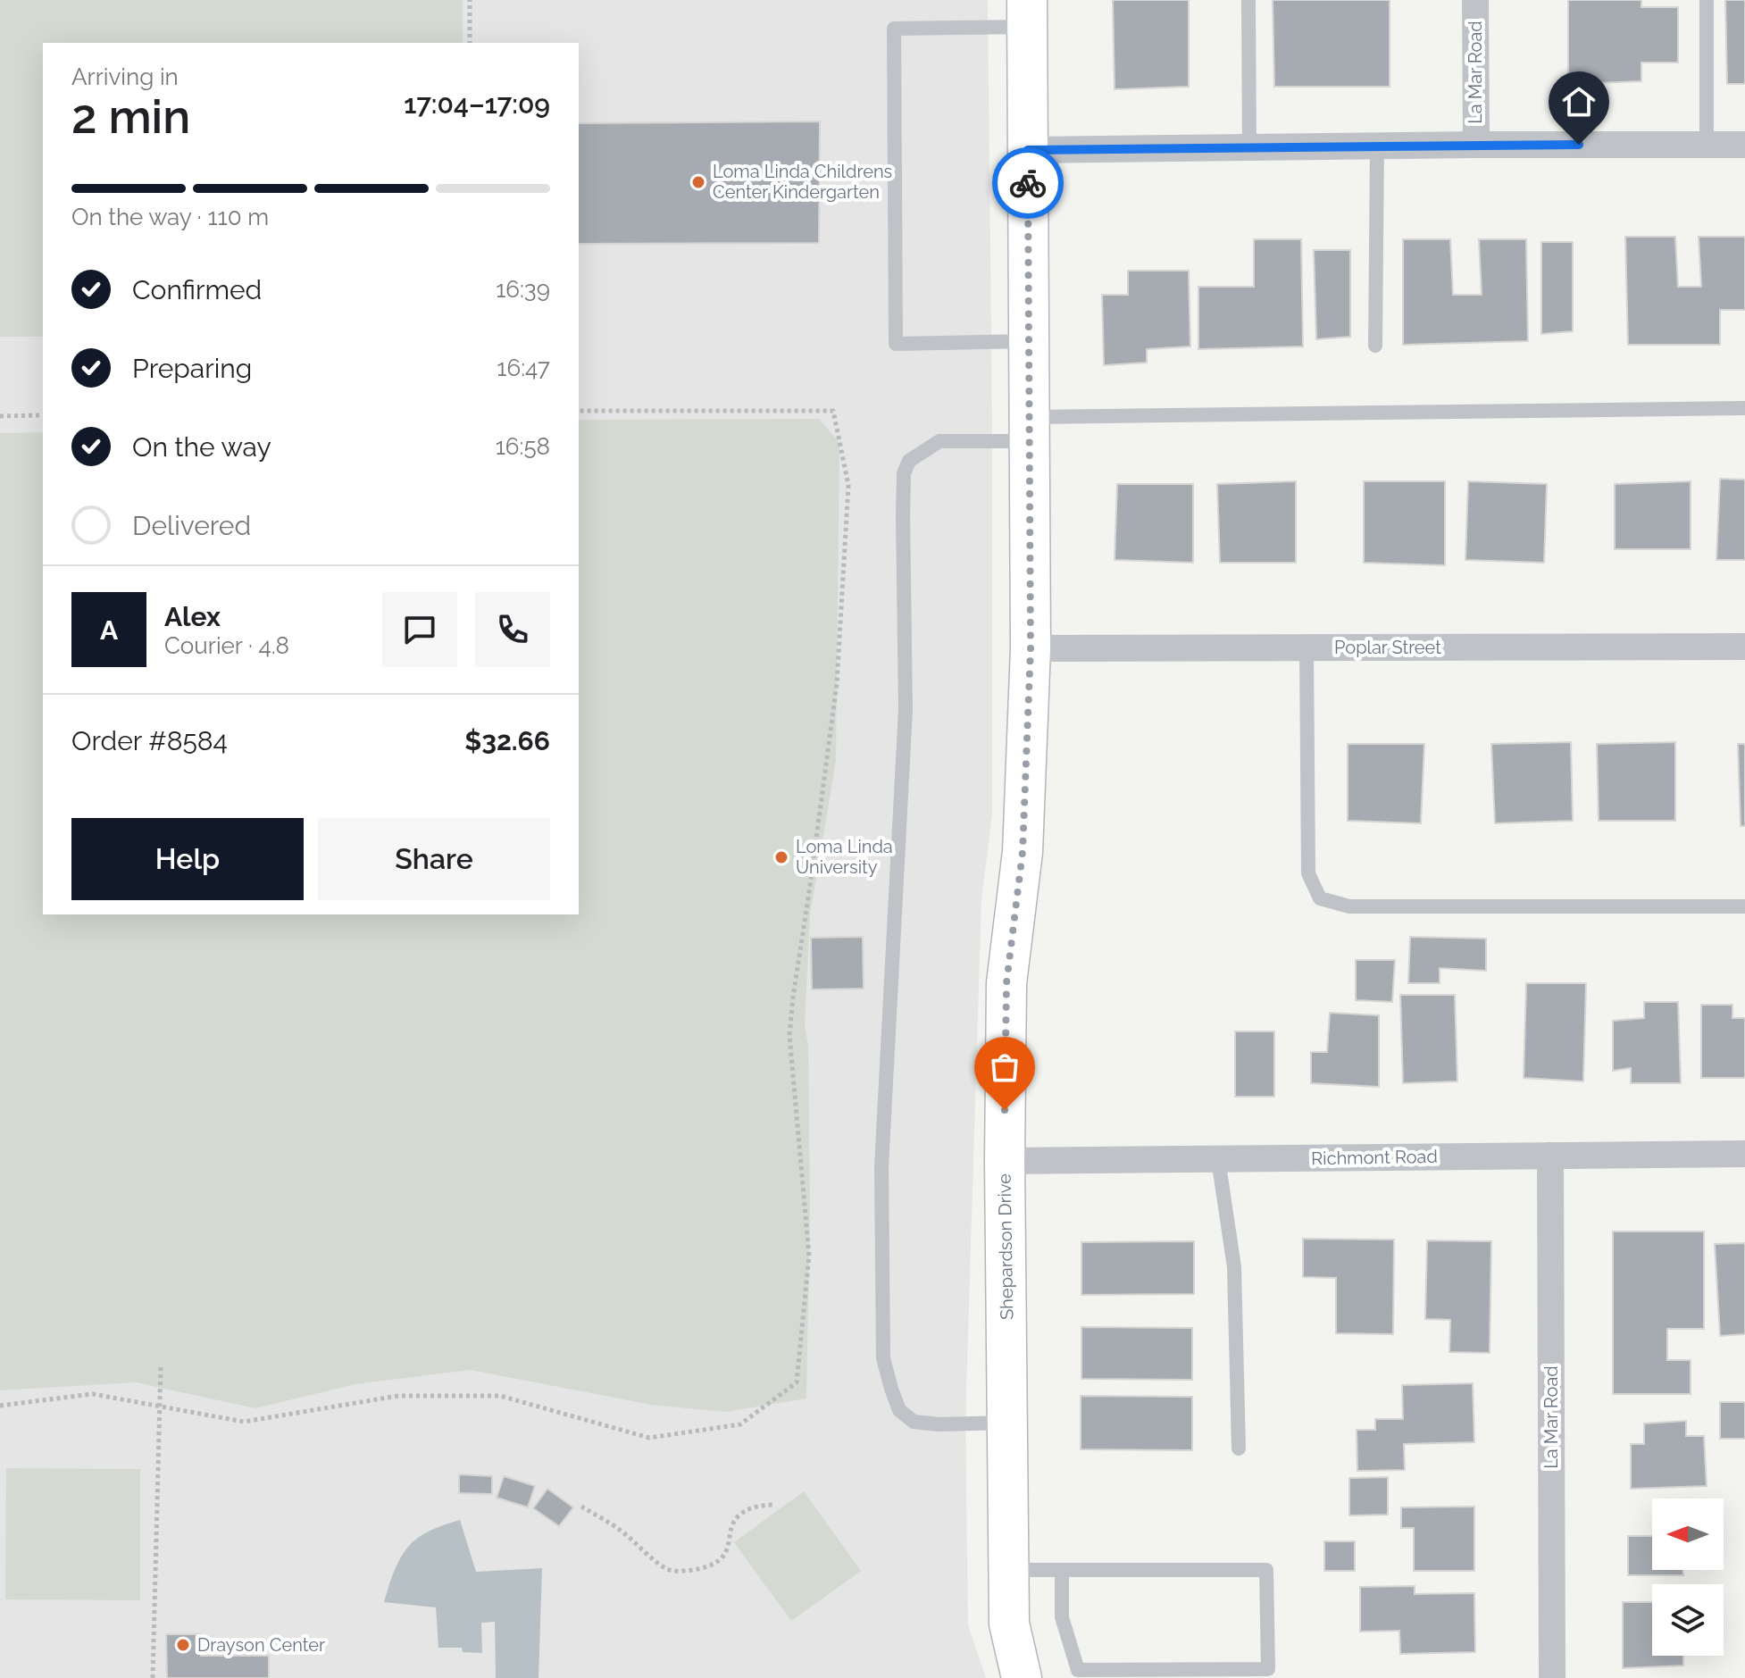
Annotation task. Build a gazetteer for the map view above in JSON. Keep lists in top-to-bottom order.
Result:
{
  "streets": {
    "street": [
      "La Mar Road",
      "Poplar Street",
      "Richmont Road",
      "Shepardson Drive"
    ]
  },
  "crossings": [
    ["La Mar Road", "Richmont Road"],
    ["Poplar Street", "Shepardson Drive"],
    ["Richmont Road", "Shepardson Drive"]
  ],
  "places": ["Loma Linda Childrens Center Kindergarten", "Loma Linda University", "Drayson Center"],
  "north": "left",
  "page": {
    "heading": ["2 min", "Arriving in", "17:04–17:09"],
    "panel": [
      "Alex",
      "Courier · 4.8",
      "Order #8584",
      "$32.66"
    ],
    "bar": "On the way · 110 m",
    "list": [
      ["Confirmed", "16:39"],
      ["Preparing", "16:47"],
      ["On the way", "16:58"],
      "Delivered"
    ],
    "round": "A",
    "buttons": ["Help", "Share"]
  }
}
